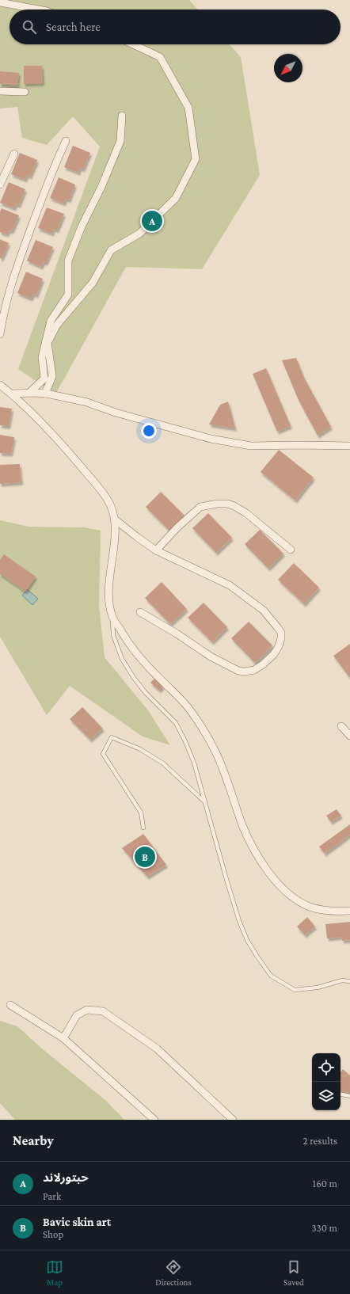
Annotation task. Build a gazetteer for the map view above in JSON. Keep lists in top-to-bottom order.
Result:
{
  "north": "bottom left",
  "page": {
    "search": "Search here",
    "pins": ["A", "B"],
    "heading": ["Nearby", "2 results"],
    "list": [
      {
        "mark": "A",
        "name": "حبتورلاند",
        "note": "Park",
        "value": "160 m"
      },
      {
        "mark": "B",
        "name": "Bavic skin art",
        "note": "Shop",
        "value": "330 m"
      }
    ],
    "nav": ["Map", "Directions", "Saved"]
  }
}
